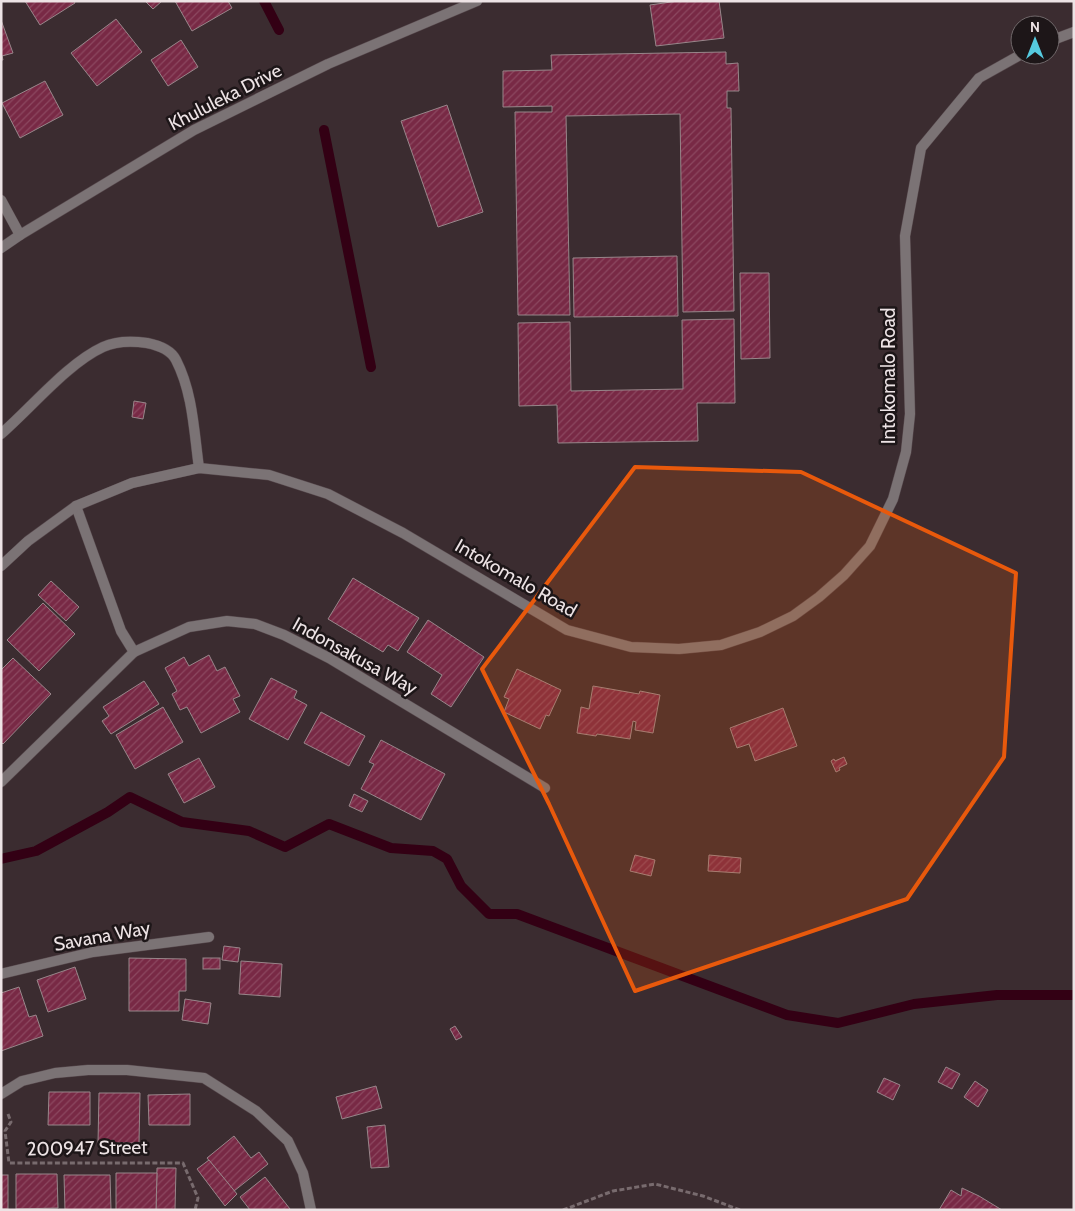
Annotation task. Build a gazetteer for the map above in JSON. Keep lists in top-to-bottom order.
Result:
{
  "streets": {
    "street": [
      "Khululeka Drive",
      "Intokomalo Road",
      "Indonsakusa Way",
      "Savana Way"
    ],
    "path": ["200947 Street"]
  },
  "north": "top"
}
